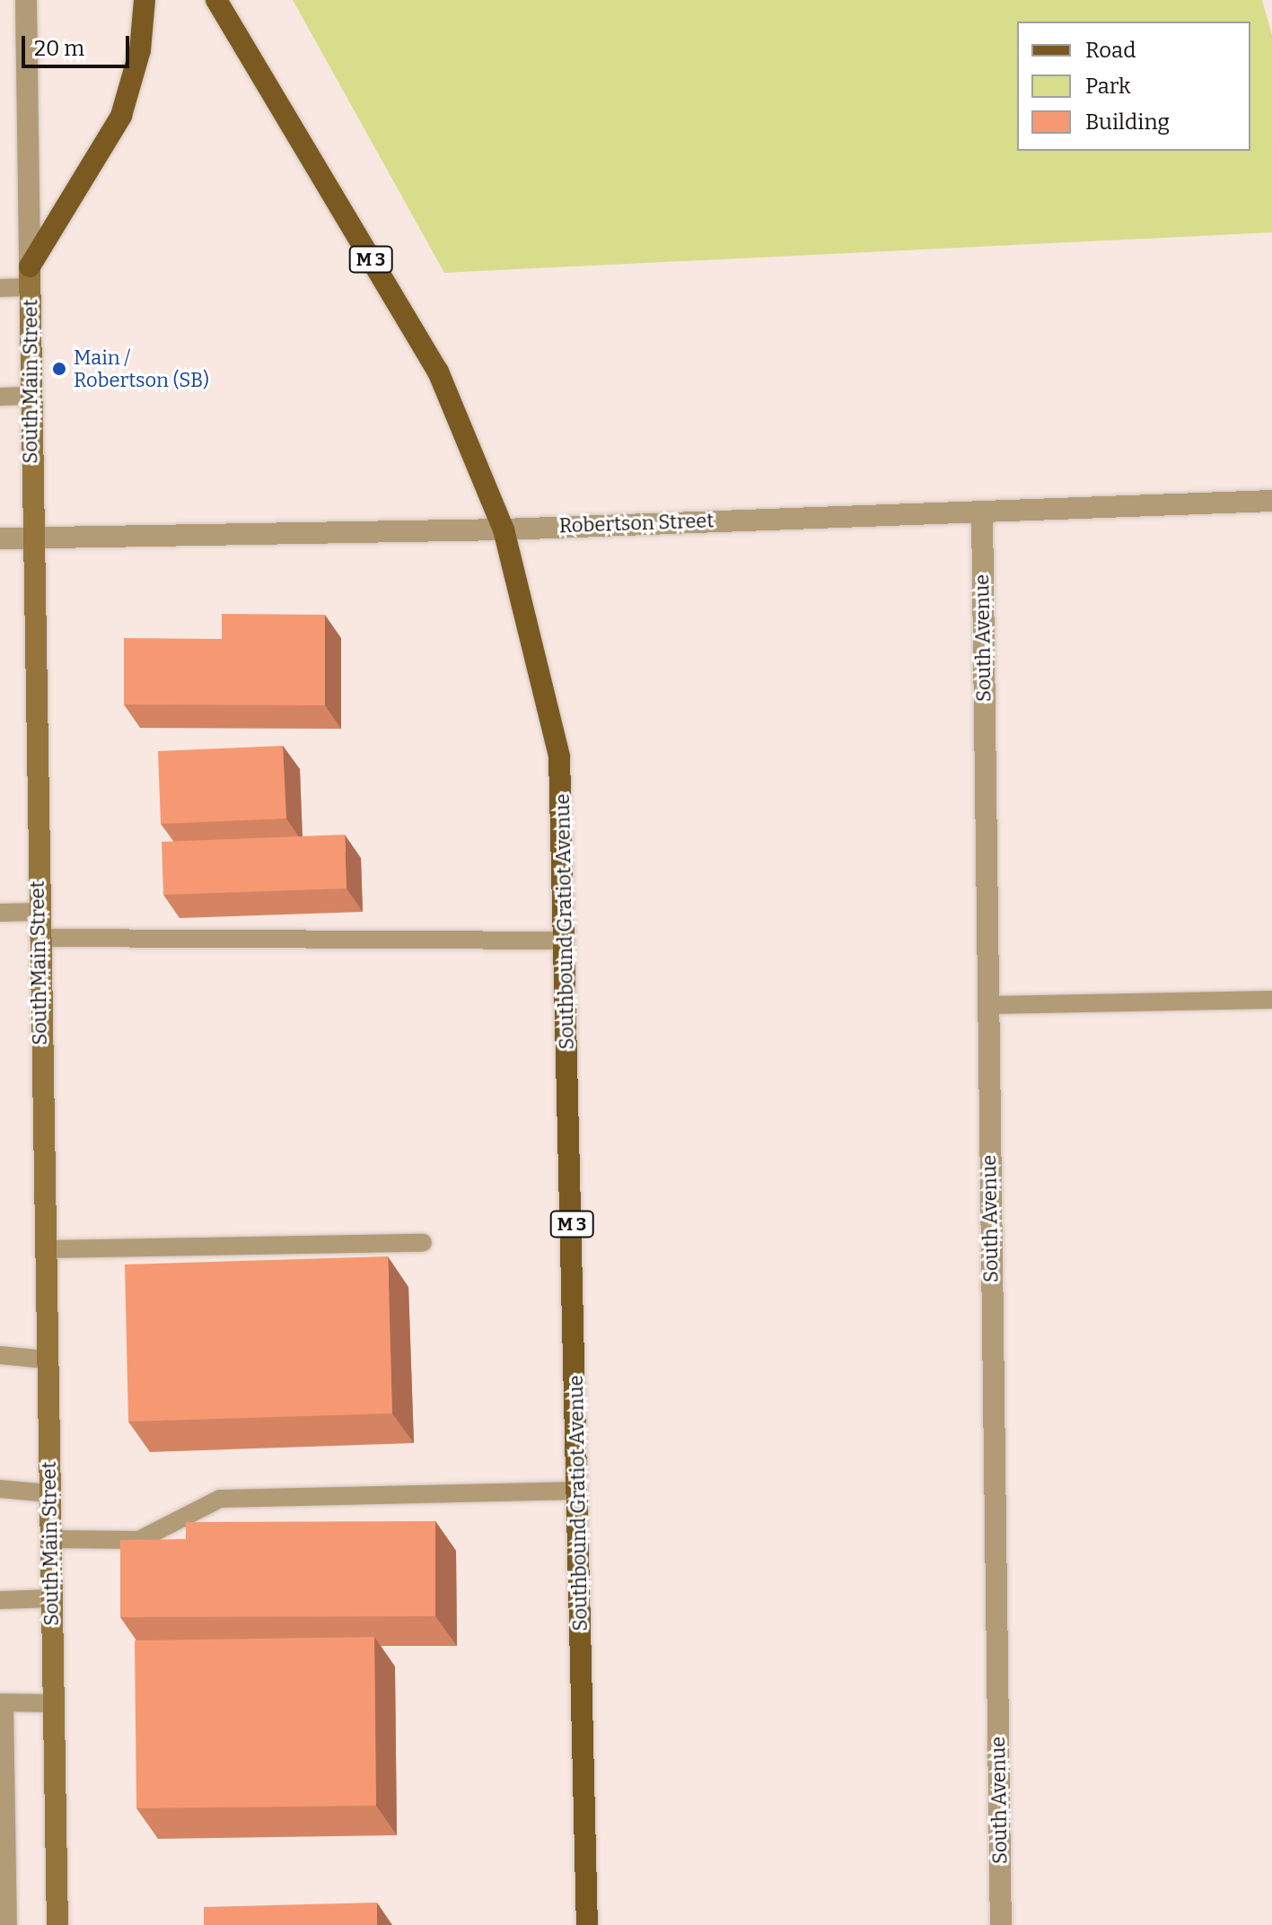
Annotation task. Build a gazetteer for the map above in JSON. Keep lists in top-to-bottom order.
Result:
{
  "streets": {
    "main road": ["M 3", "Southbound Gratiot Avenue"],
    "street": ["South Main Street", "Robertson Street", "South Avenue"]
  },
  "crossings": [
    ["South Main Street", "Robertson Street"],
    ["Robertson Street", "South Avenue"],
    ["Robertson Street", "Southbound Gratiot Avenue"]
  ],
  "places": ["Main / Robertson (SB)"],
  "legend": ["Road", "Park", "Building"],
  "scale_bar": "20 m"
}
